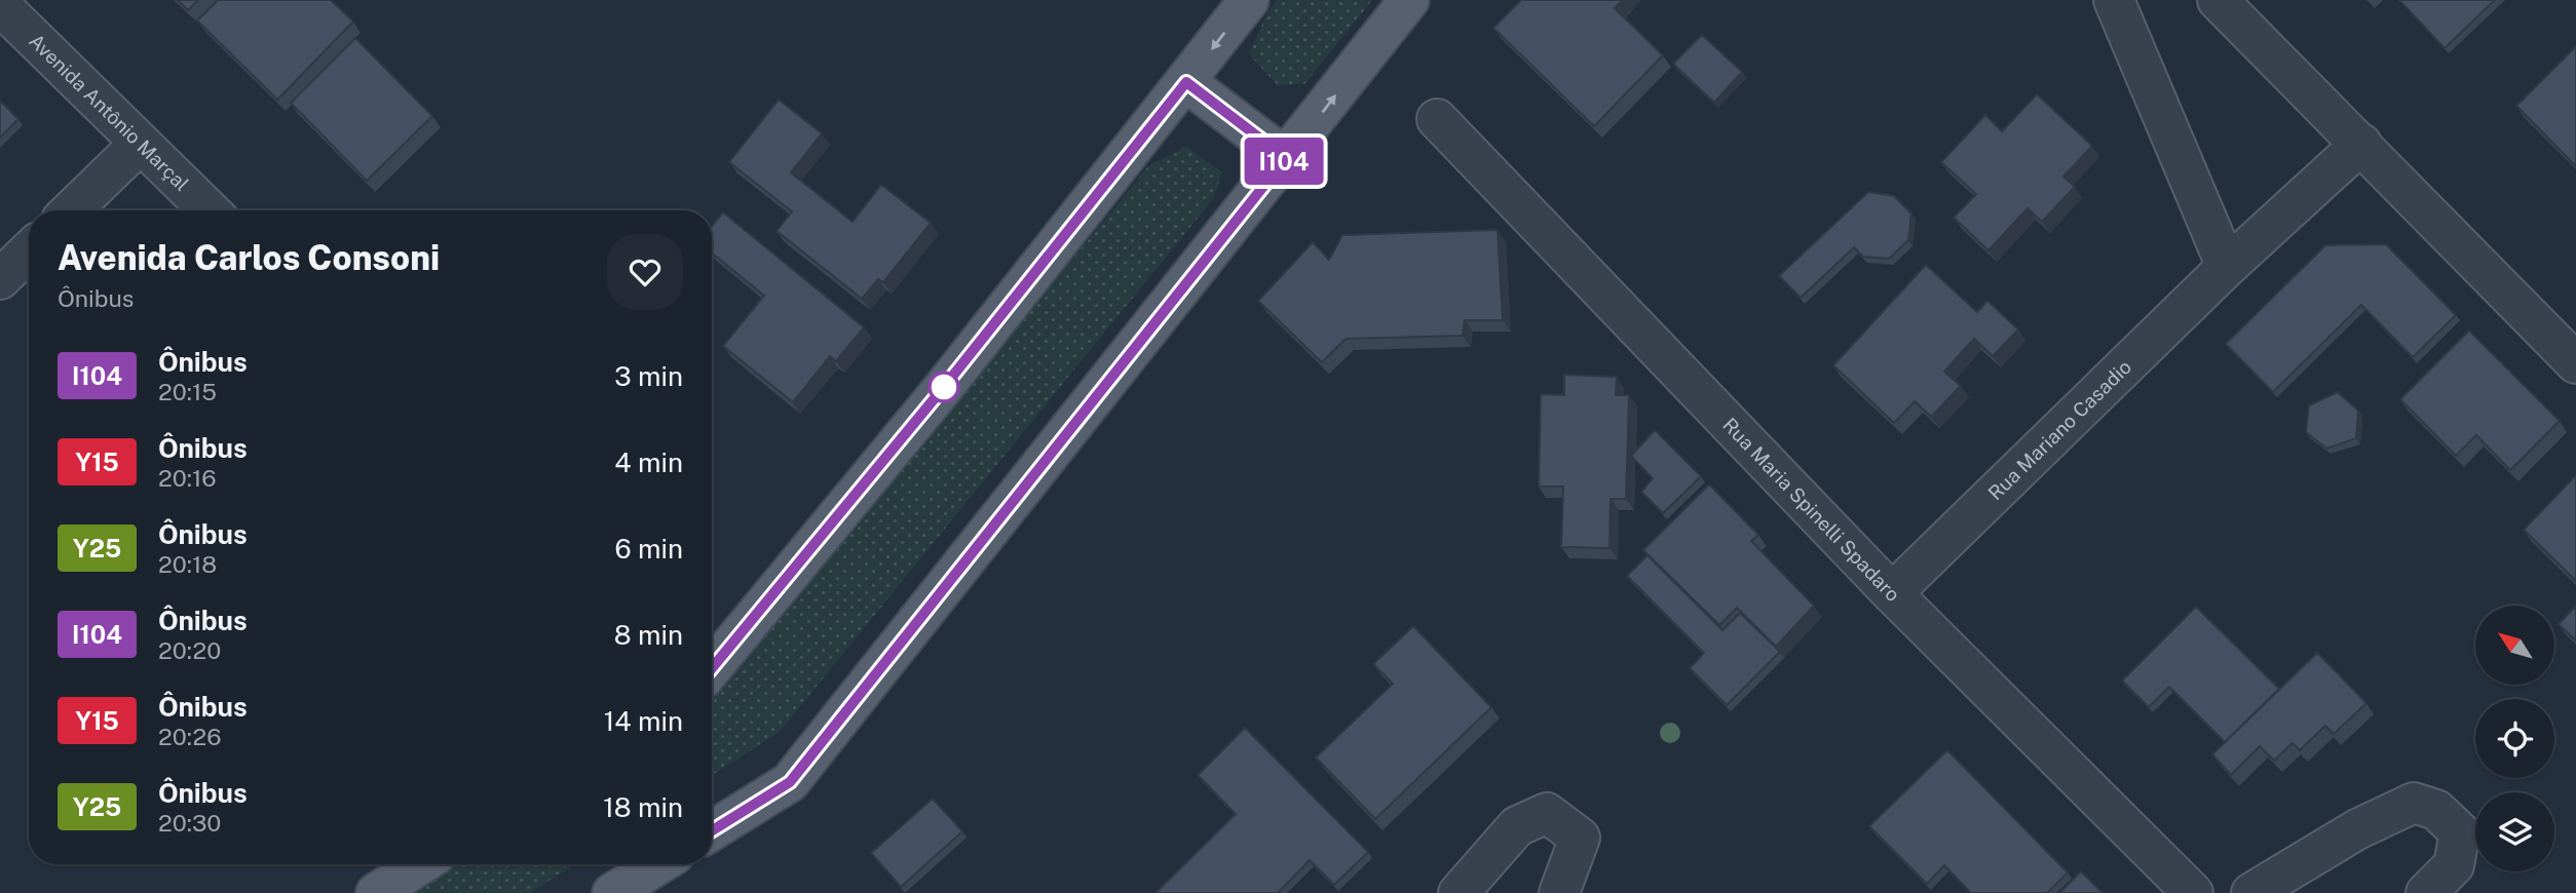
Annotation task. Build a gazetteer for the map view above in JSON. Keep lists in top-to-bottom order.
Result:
{
  "streets": {
    "street": ["Avenida Antônio Marçal", "Rua Mariano Casadio", "Rua Maria Spinelli Spadaro"]
  },
  "crossings": [
    ["Rua Mariano Casadio", "Rua Maria Spinelli Spadaro"]
  ],
  "lines": ["bus line I104"],
  "north": "top left",
  "page": {
    "on_map": "I104",
    "heading": ["Avenida Carlos Consoni", "Ônibus"],
    "list": [
      {
        "mark": "I104",
        "name": "Ônibus",
        "note": "20:15",
        "value": "3 min"
      },
      {
        "mark": "Y15",
        "name": "Ônibus",
        "note": "20:16",
        "value": "4 min"
      },
      {
        "mark": "Y25",
        "name": "Ônibus",
        "note": "20:18",
        "value": "6 min"
      },
      {
        "mark": "I104",
        "name": "Ônibus",
        "note": "20:20",
        "value": "8 min"
      },
      {
        "mark": "Y15",
        "name": "Ônibus",
        "note": "20:26",
        "value": "14 min"
      },
      {
        "mark": "Y25",
        "name": "Ônibus",
        "note": "20:30",
        "value": "18 min"
      }
    ]
  }
}
